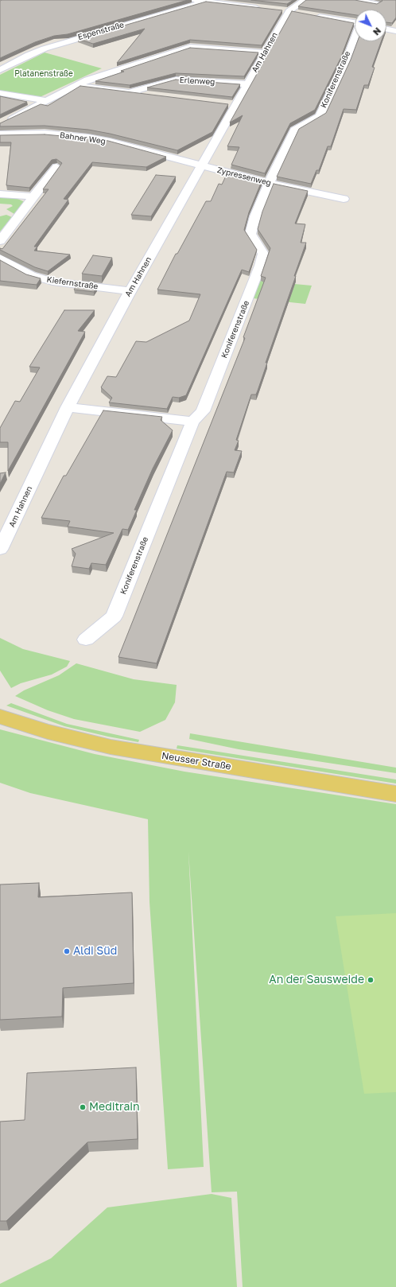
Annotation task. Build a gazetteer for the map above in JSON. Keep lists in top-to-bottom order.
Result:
{
  "streets": {
    "main road": ["Neusser Straße"],
    "street": [
      "Espenstraße",
      "Am Hahnen",
      "Koniferenstraße",
      "Erlenweg",
      "Bahner Weg",
      "Zypressenweg",
      "Kiefernstraße"
    ]
  },
  "crossings": [
    ["Am Hahnen", "Erlenweg"],
    ["Am Hahnen", "Bahner Weg"],
    ["Am Hahnen", "Zypressenweg"],
    ["Am Hahnen", "Kiefernstraße"],
    ["Koniferenstraße", "Zypressenweg"],
    ["Bahner Weg", "Zypressenweg"]
  ],
  "parks": ["Platanenstraße"],
  "places": ["Aldi Süd", "An der Sausweide", "Meditrain"],
  "north": "bottom right"
}
